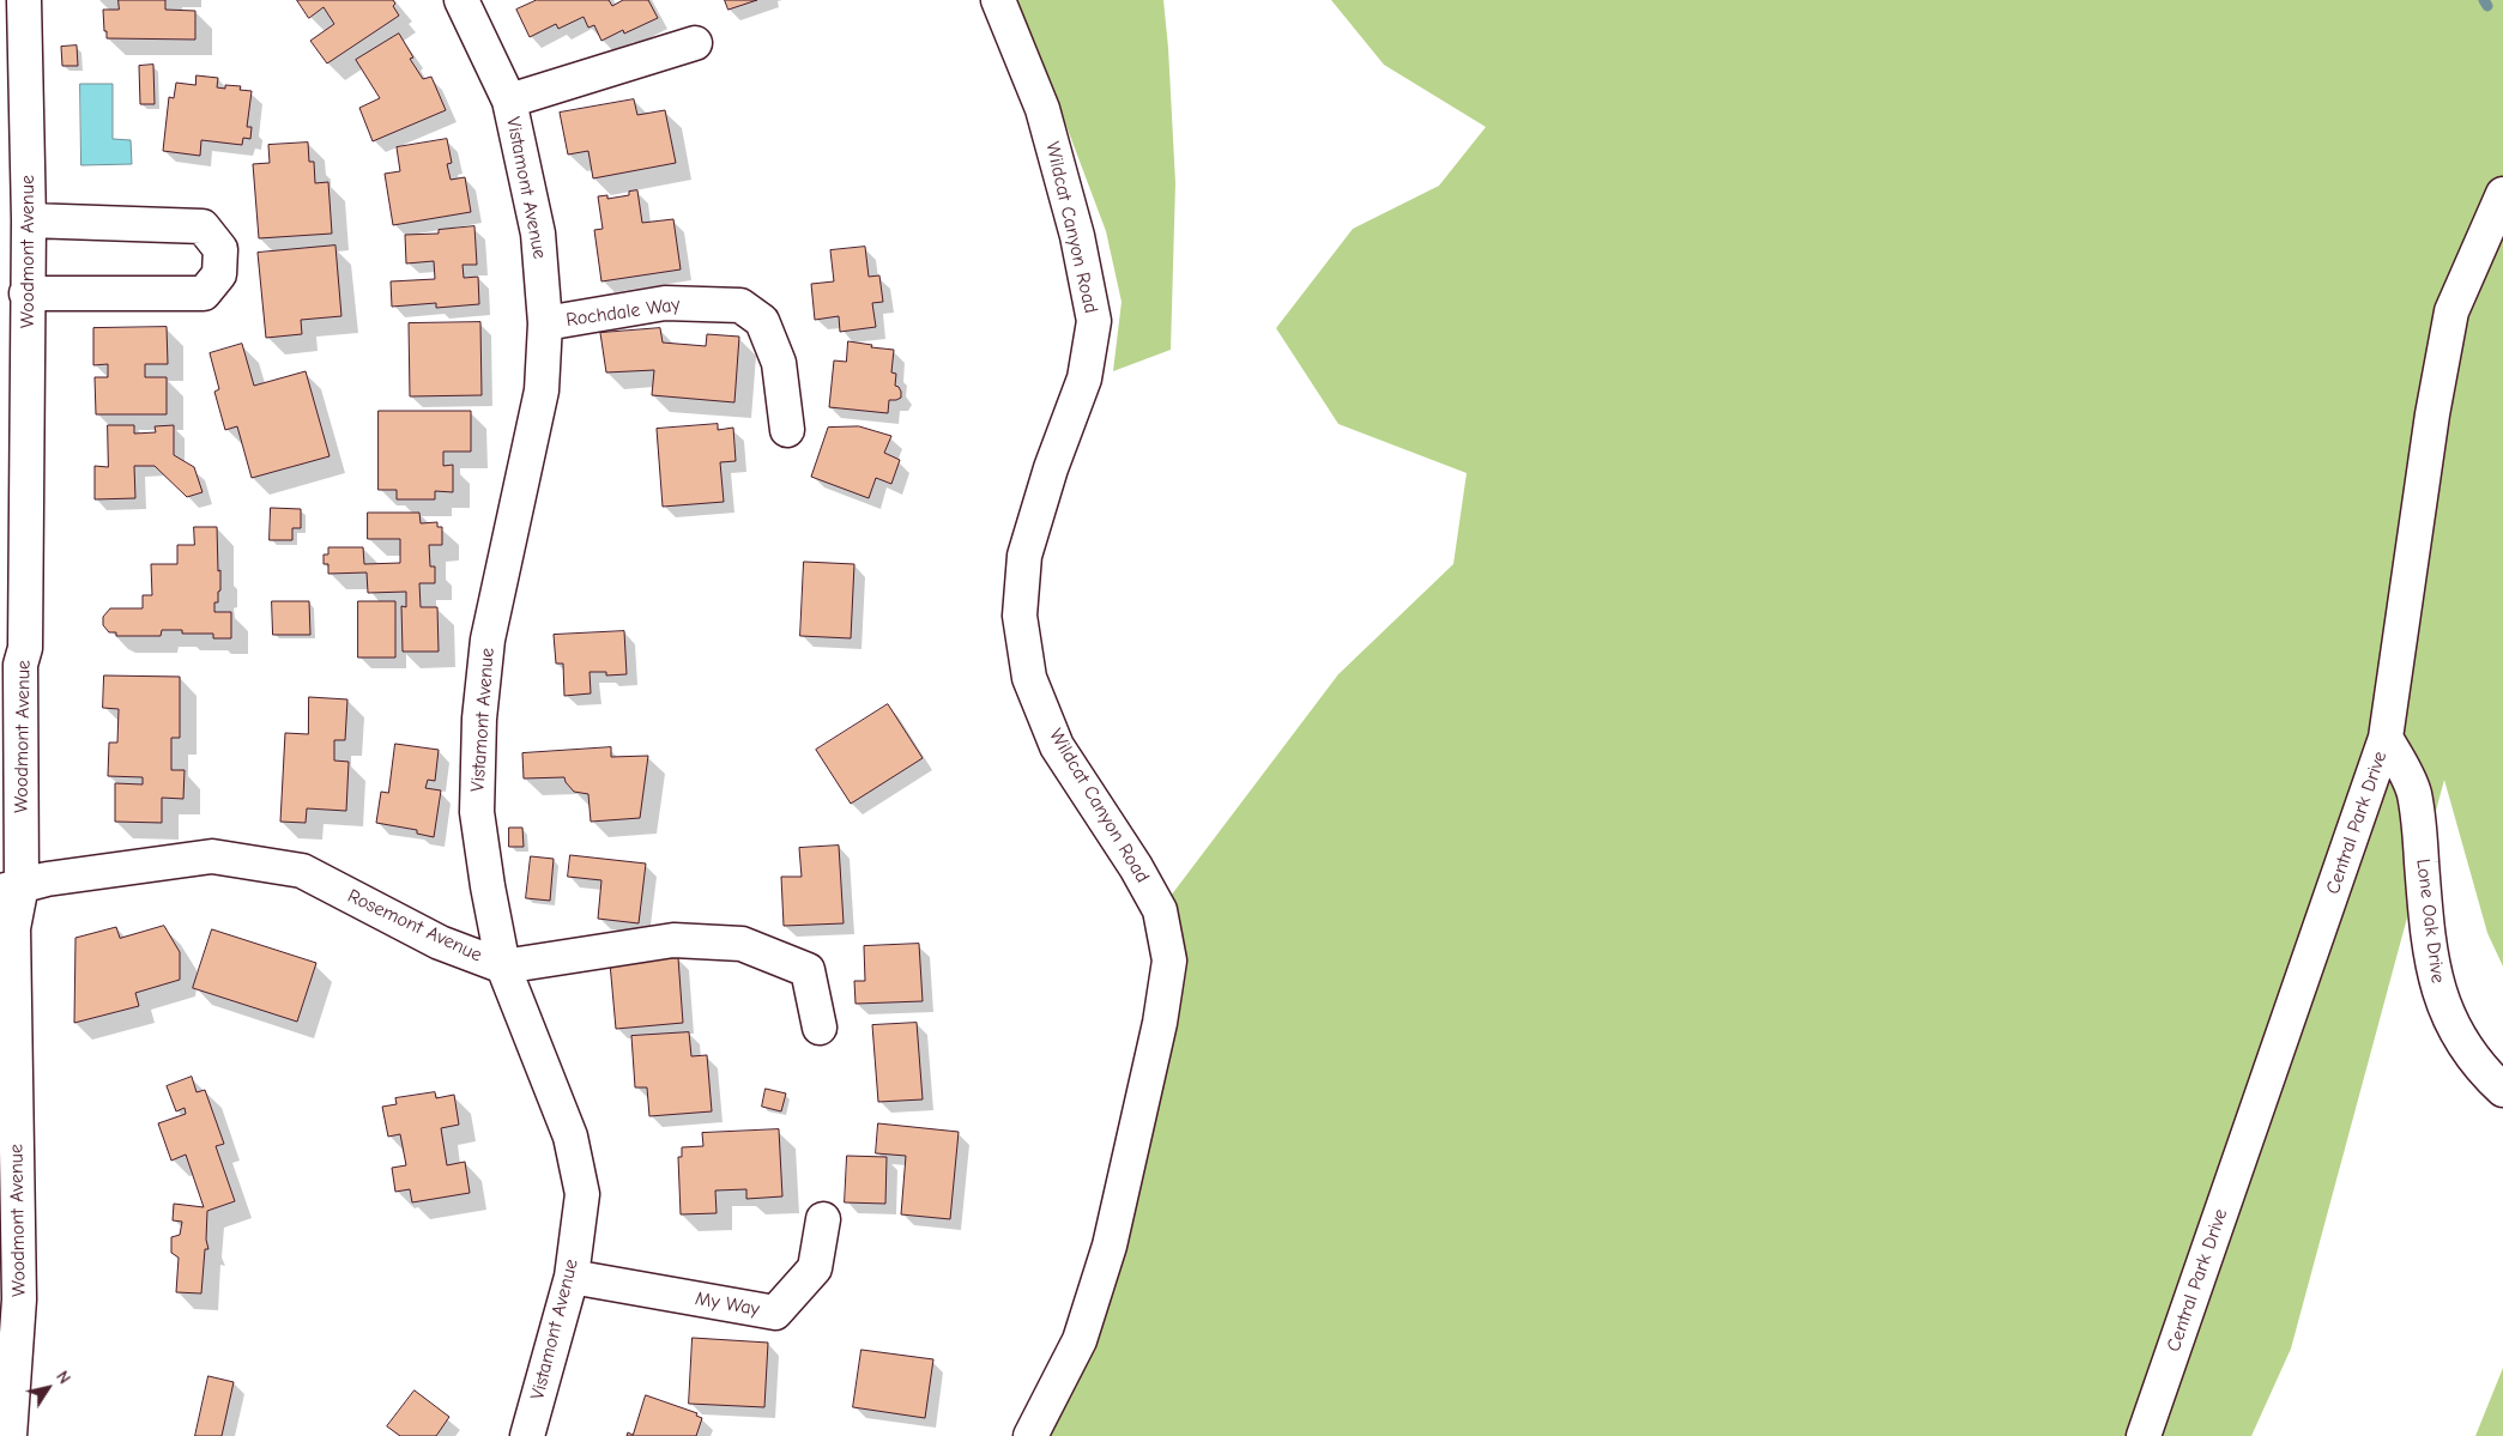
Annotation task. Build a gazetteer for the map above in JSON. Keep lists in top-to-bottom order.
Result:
{
  "streets": {
    "street": [
      "Vistamont Avenue",
      "Wildcat Canyon Road",
      "Woodmont Avenue",
      "Rochdale Way",
      "Central Park Drive",
      "Lone Oak Drive",
      "Rosemont Avenue",
      "My Way"
    ]
  },
  "crossings": [
    ["Vistamont Avenue", "Rochdale Way"],
    ["Vistamont Avenue", "Rosemont Avenue"],
    ["Vistamont Avenue", "My Way"],
    ["Woodmont Avenue", "Rosemont Avenue"],
    ["Central Park Drive", "Lone Oak Drive"]
  ],
  "north": "top right"
}
